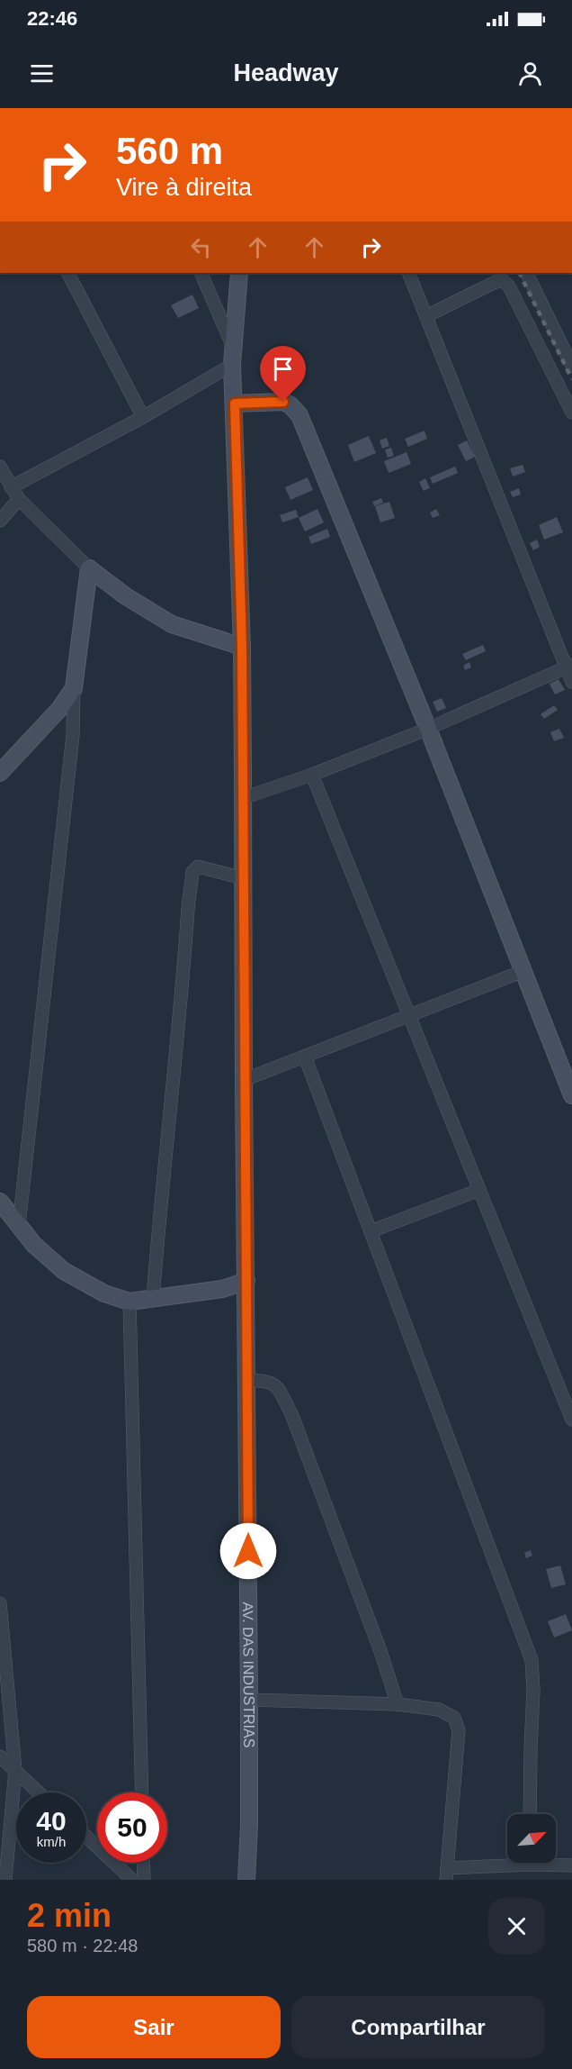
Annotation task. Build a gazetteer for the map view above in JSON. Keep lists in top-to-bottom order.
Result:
{
  "streets": {
    "main road": ["AV. DAS INDUSTRIAS"]
  },
  "north": "top right",
  "page": {
    "status": "22:46",
    "header": "Headway",
    "turn": ["560 m", "Vire à direita"],
    "speed": "40 km/h",
    "limit": "50",
    "heading": ["2 min", "580 m · 22:48"],
    "buttons": ["Sair", "Compartilhar"]
  }
}
